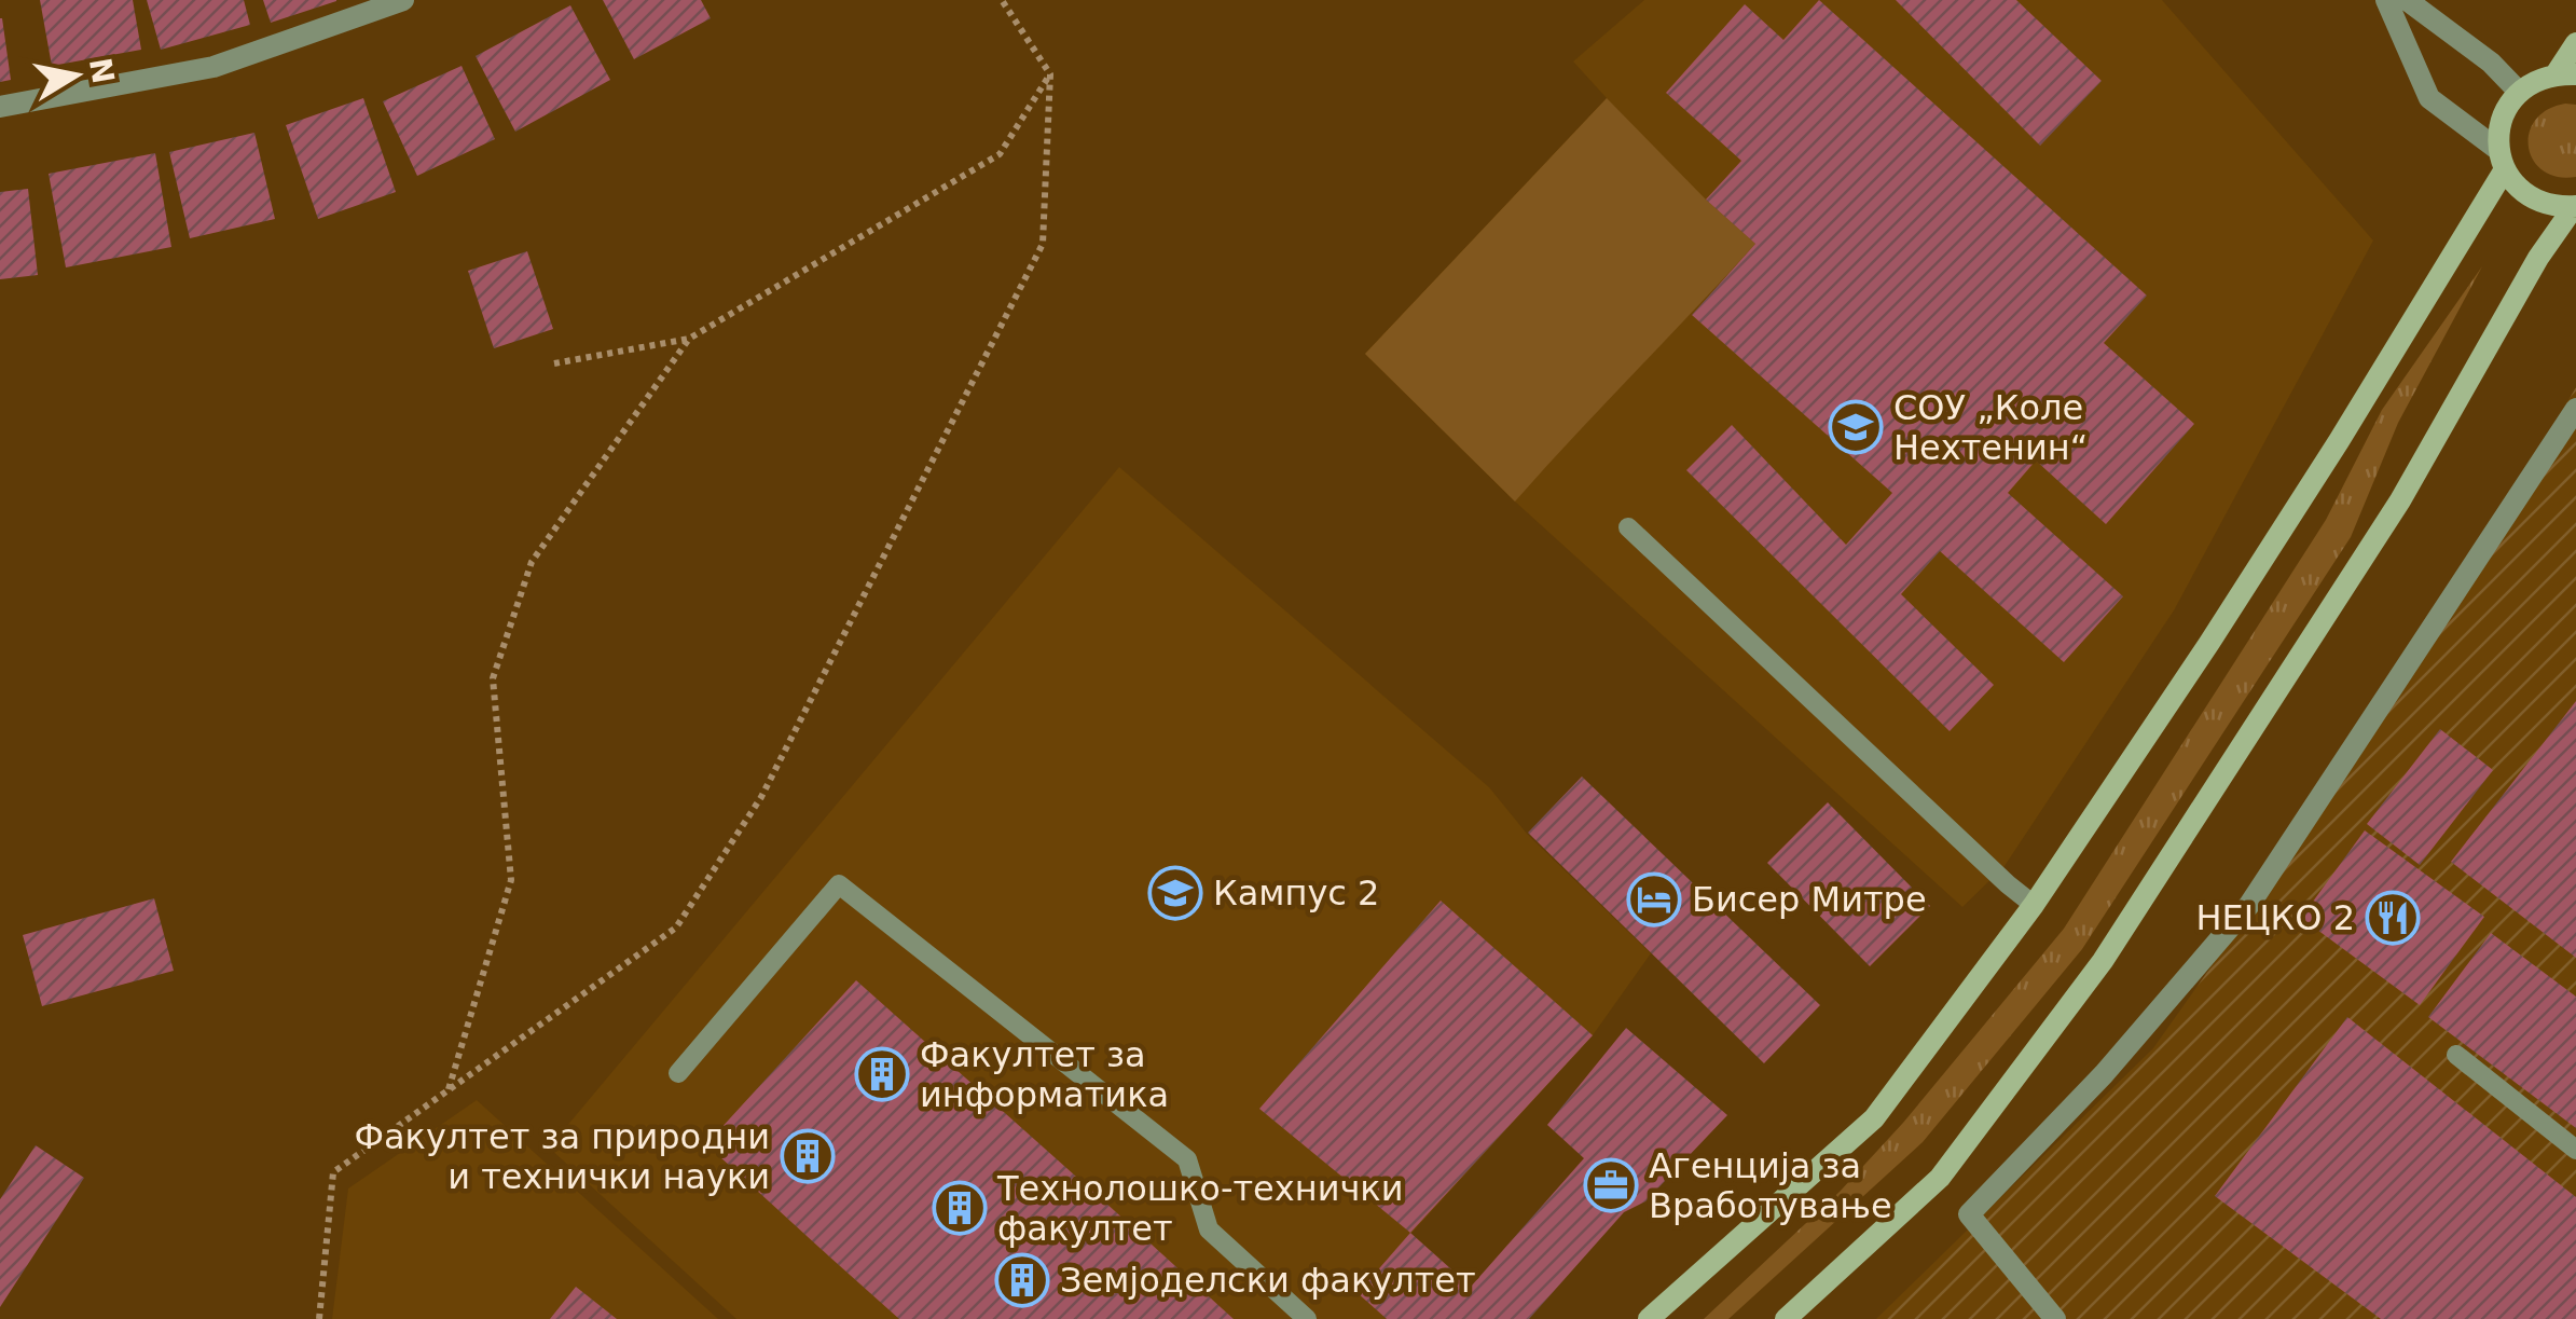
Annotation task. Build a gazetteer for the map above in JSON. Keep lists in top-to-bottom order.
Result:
{
  "places": {
    "school or university": ["СОУ „Коле Нехтенин“", "Кампус 2"],
    "hotel": ["Бисер Митре"],
    "restaurant": ["НЕЦКО 2"],
    "building": [
      "Факултет за информатика",
      "Факултет за природни и технички науки",
      "Технолошко-технички факултет",
      "Земјоделски факултет"
    ],
    "office": ["Агенција за Вработување"]
  },
  "north": "right"
}
